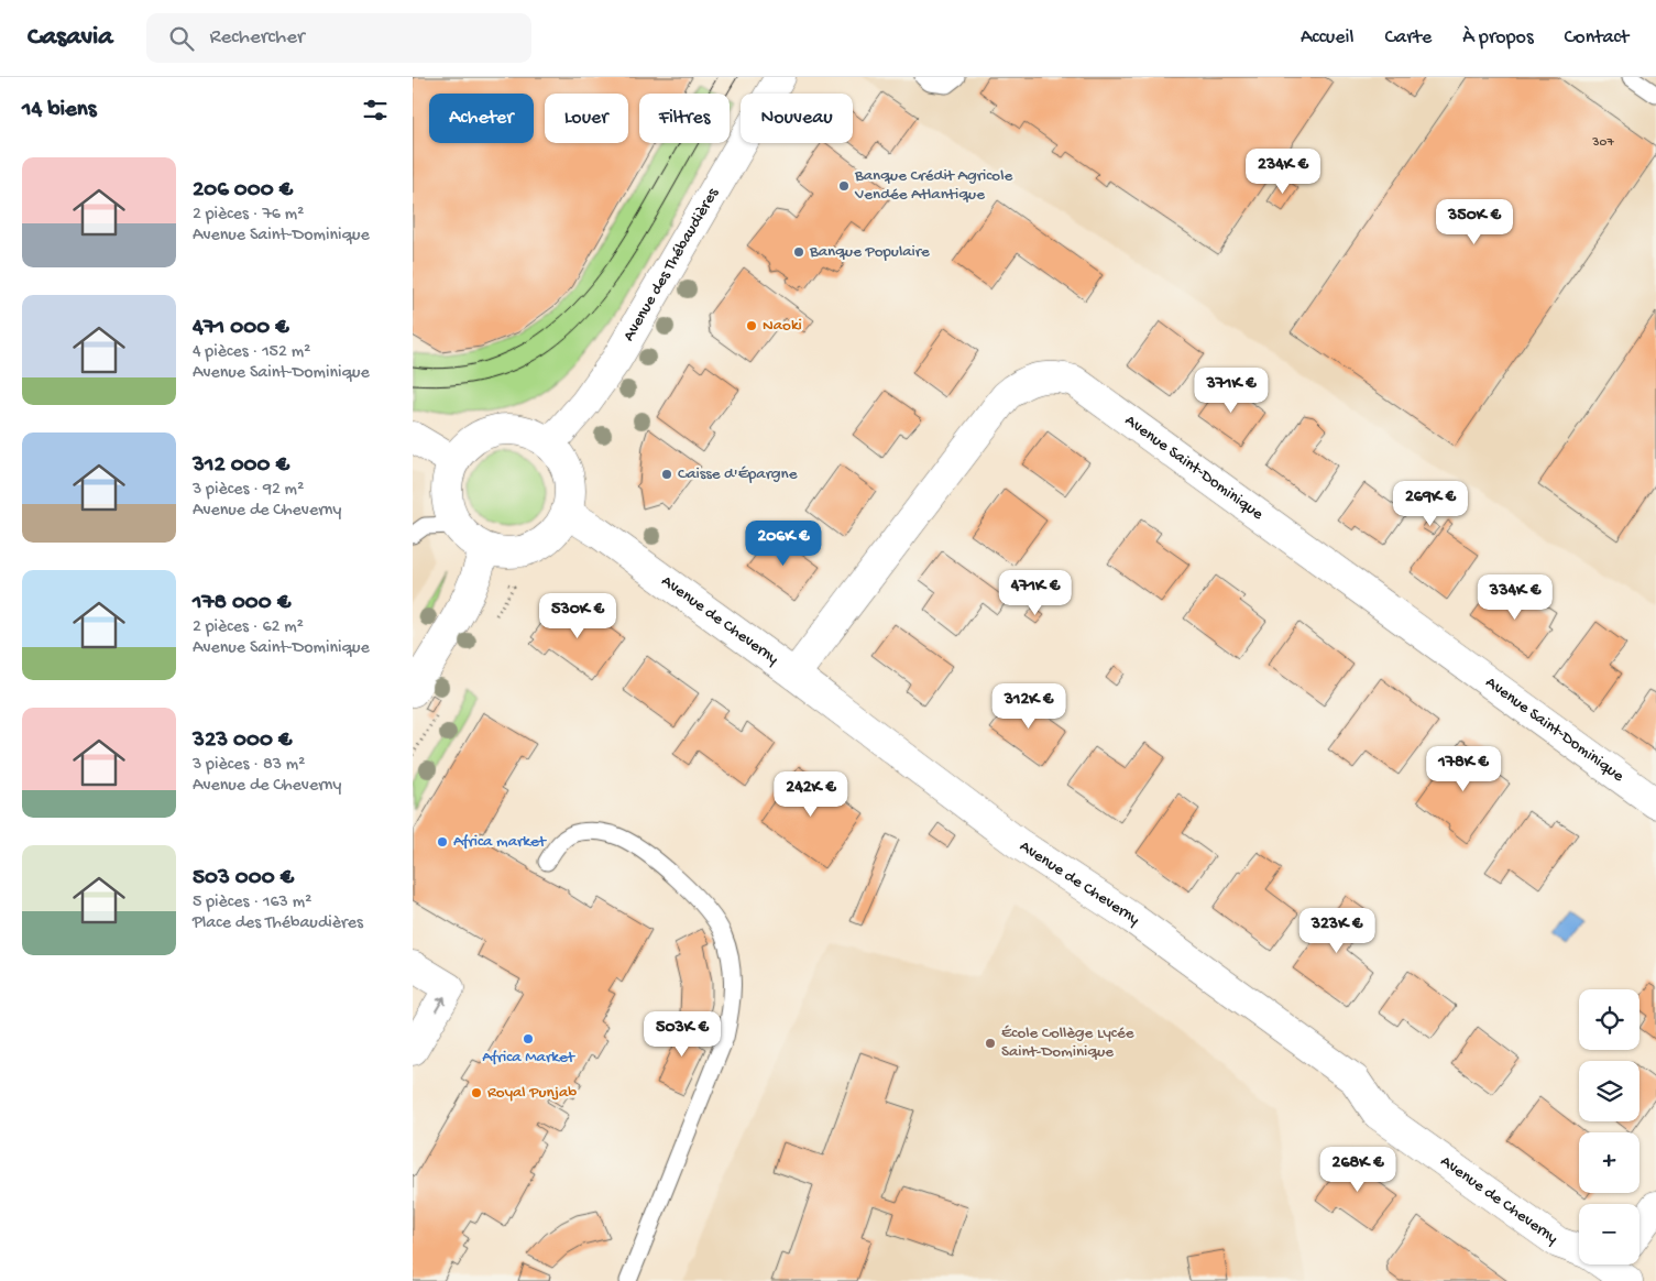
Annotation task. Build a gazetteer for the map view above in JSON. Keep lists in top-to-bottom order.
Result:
{
  "streets": {
    "street": ["Avenue des Thébaudières", "Avenue Saint-Dominique", "Avenue de Cheverny"]
  },
  "crossings": [
    ["Avenue des Thébaudières", "Avenue de Cheverny"],
    ["Avenue Saint-Dominique", "Avenue de Cheverny"]
  ],
  "places": [
    "Banque Crédit Agricole Vendée Atlantique",
    "Banque Populaire",
    "Naoki",
    "Caisse d'Épargne",
    "Africa market",
    "Africa Market",
    "École Collège Lycée Saint-Dominique",
    "Royal Punjab"
  ],
  "house_numbers": ["307"],
  "page": {
    "header": "Casavia",
    "search": "Rechercher",
    "nav": [
      "Accueil",
      "Carte",
      "À propos",
      "Contact"
    ],
    "heading": "14 biens",
    "chip": [
      "Acheter",
      "Louer",
      "Filtres",
      "Nouveau"
    ],
    "list": [
      {
        "name": "206 000 €",
        "note": "2 pièces · 76 m² · Avenue Saint-Dominique"
      },
      {
        "name": "471 000 €",
        "note": "4 pièces · 152 m² · Avenue Saint-Dominique"
      },
      {
        "name": "312 000 €",
        "note": "3 pièces · 92 m² · Avenue de Cheverny"
      },
      {
        "name": "178 000 €",
        "note": "2 pièces · 62 m² · Avenue Saint-Dominique"
      },
      {
        "name": "323 000 €",
        "note": "3 pièces · 83 m² · Avenue de Cheverny"
      },
      {
        "name": "503 000 €",
        "note": "5 pièces · 163 m² · Place des Thébaudières"
      }
    ],
    "price": [
      "234K €",
      "350K €",
      "371K €",
      "269K €",
      "206K €",
      "471K €",
      "334K €",
      "530K €",
      "312K €",
      "178K €",
      "242K €",
      "323K €",
      "503K €",
      "268K €"
    ],
    "map_buttons": ["+", "−"]
  }
}
